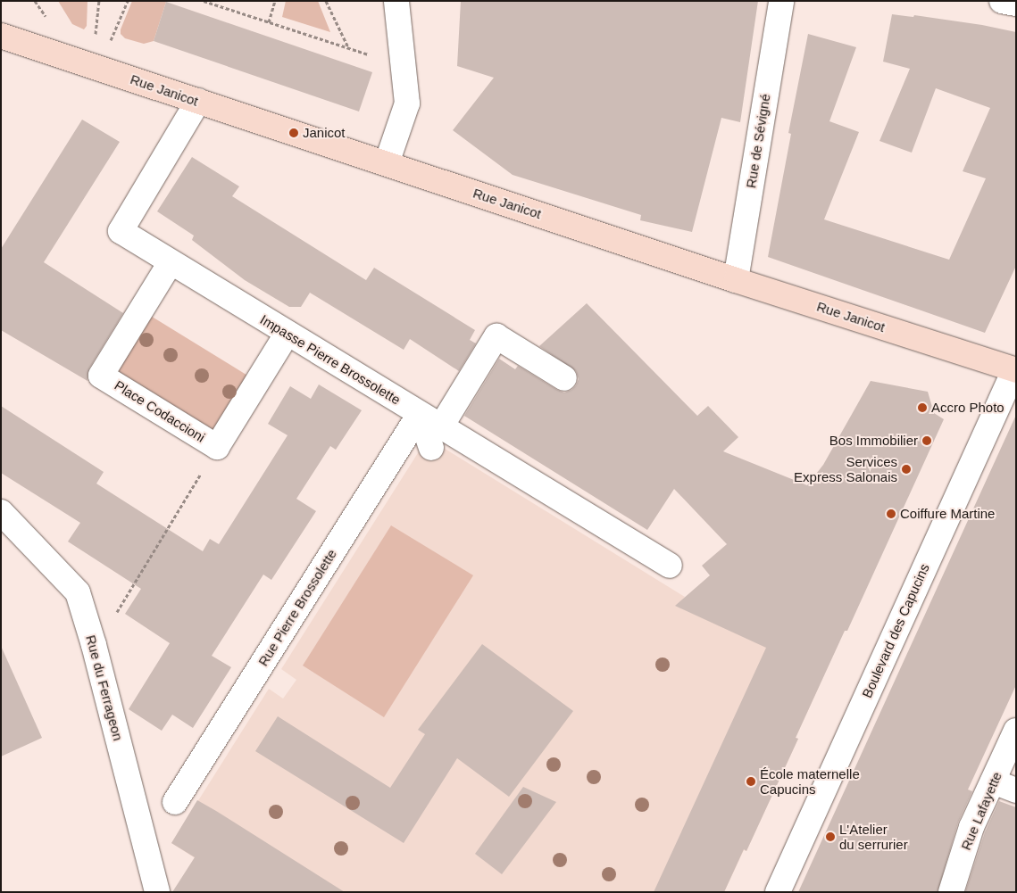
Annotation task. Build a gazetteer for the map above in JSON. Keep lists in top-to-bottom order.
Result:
{
  "streets": {
    "main road": ["Rue Janicot"],
    "street": [
      "Rue de Sévigné",
      "Impasse Pierre Brossolette",
      "Place Codaccioni",
      "Rue Pierre Brossolette",
      "Boulevard des Capucins",
      "Rue du Ferrageon",
      "Rue Lafayette"
    ]
  },
  "crossings": [
    ["Rue Janicot", "Rue de Sévigné"],
    ["Rue Janicot", "Impasse Pierre Brossolette"],
    ["Rue Janicot", "Boulevard des Capucins"],
    ["Impasse Pierre Brossolette", "Place Codaccioni"],
    ["Impasse Pierre Brossolette", "Rue Pierre Brossolette"]
  ],
  "places": [
    "Janicot",
    "Accro Photo",
    "Bos Immobilier",
    "Services Express Salonais",
    "Coiffure Martine",
    "École maternelle Capucins",
    "L'Atelier du serrurier"
  ]
}
